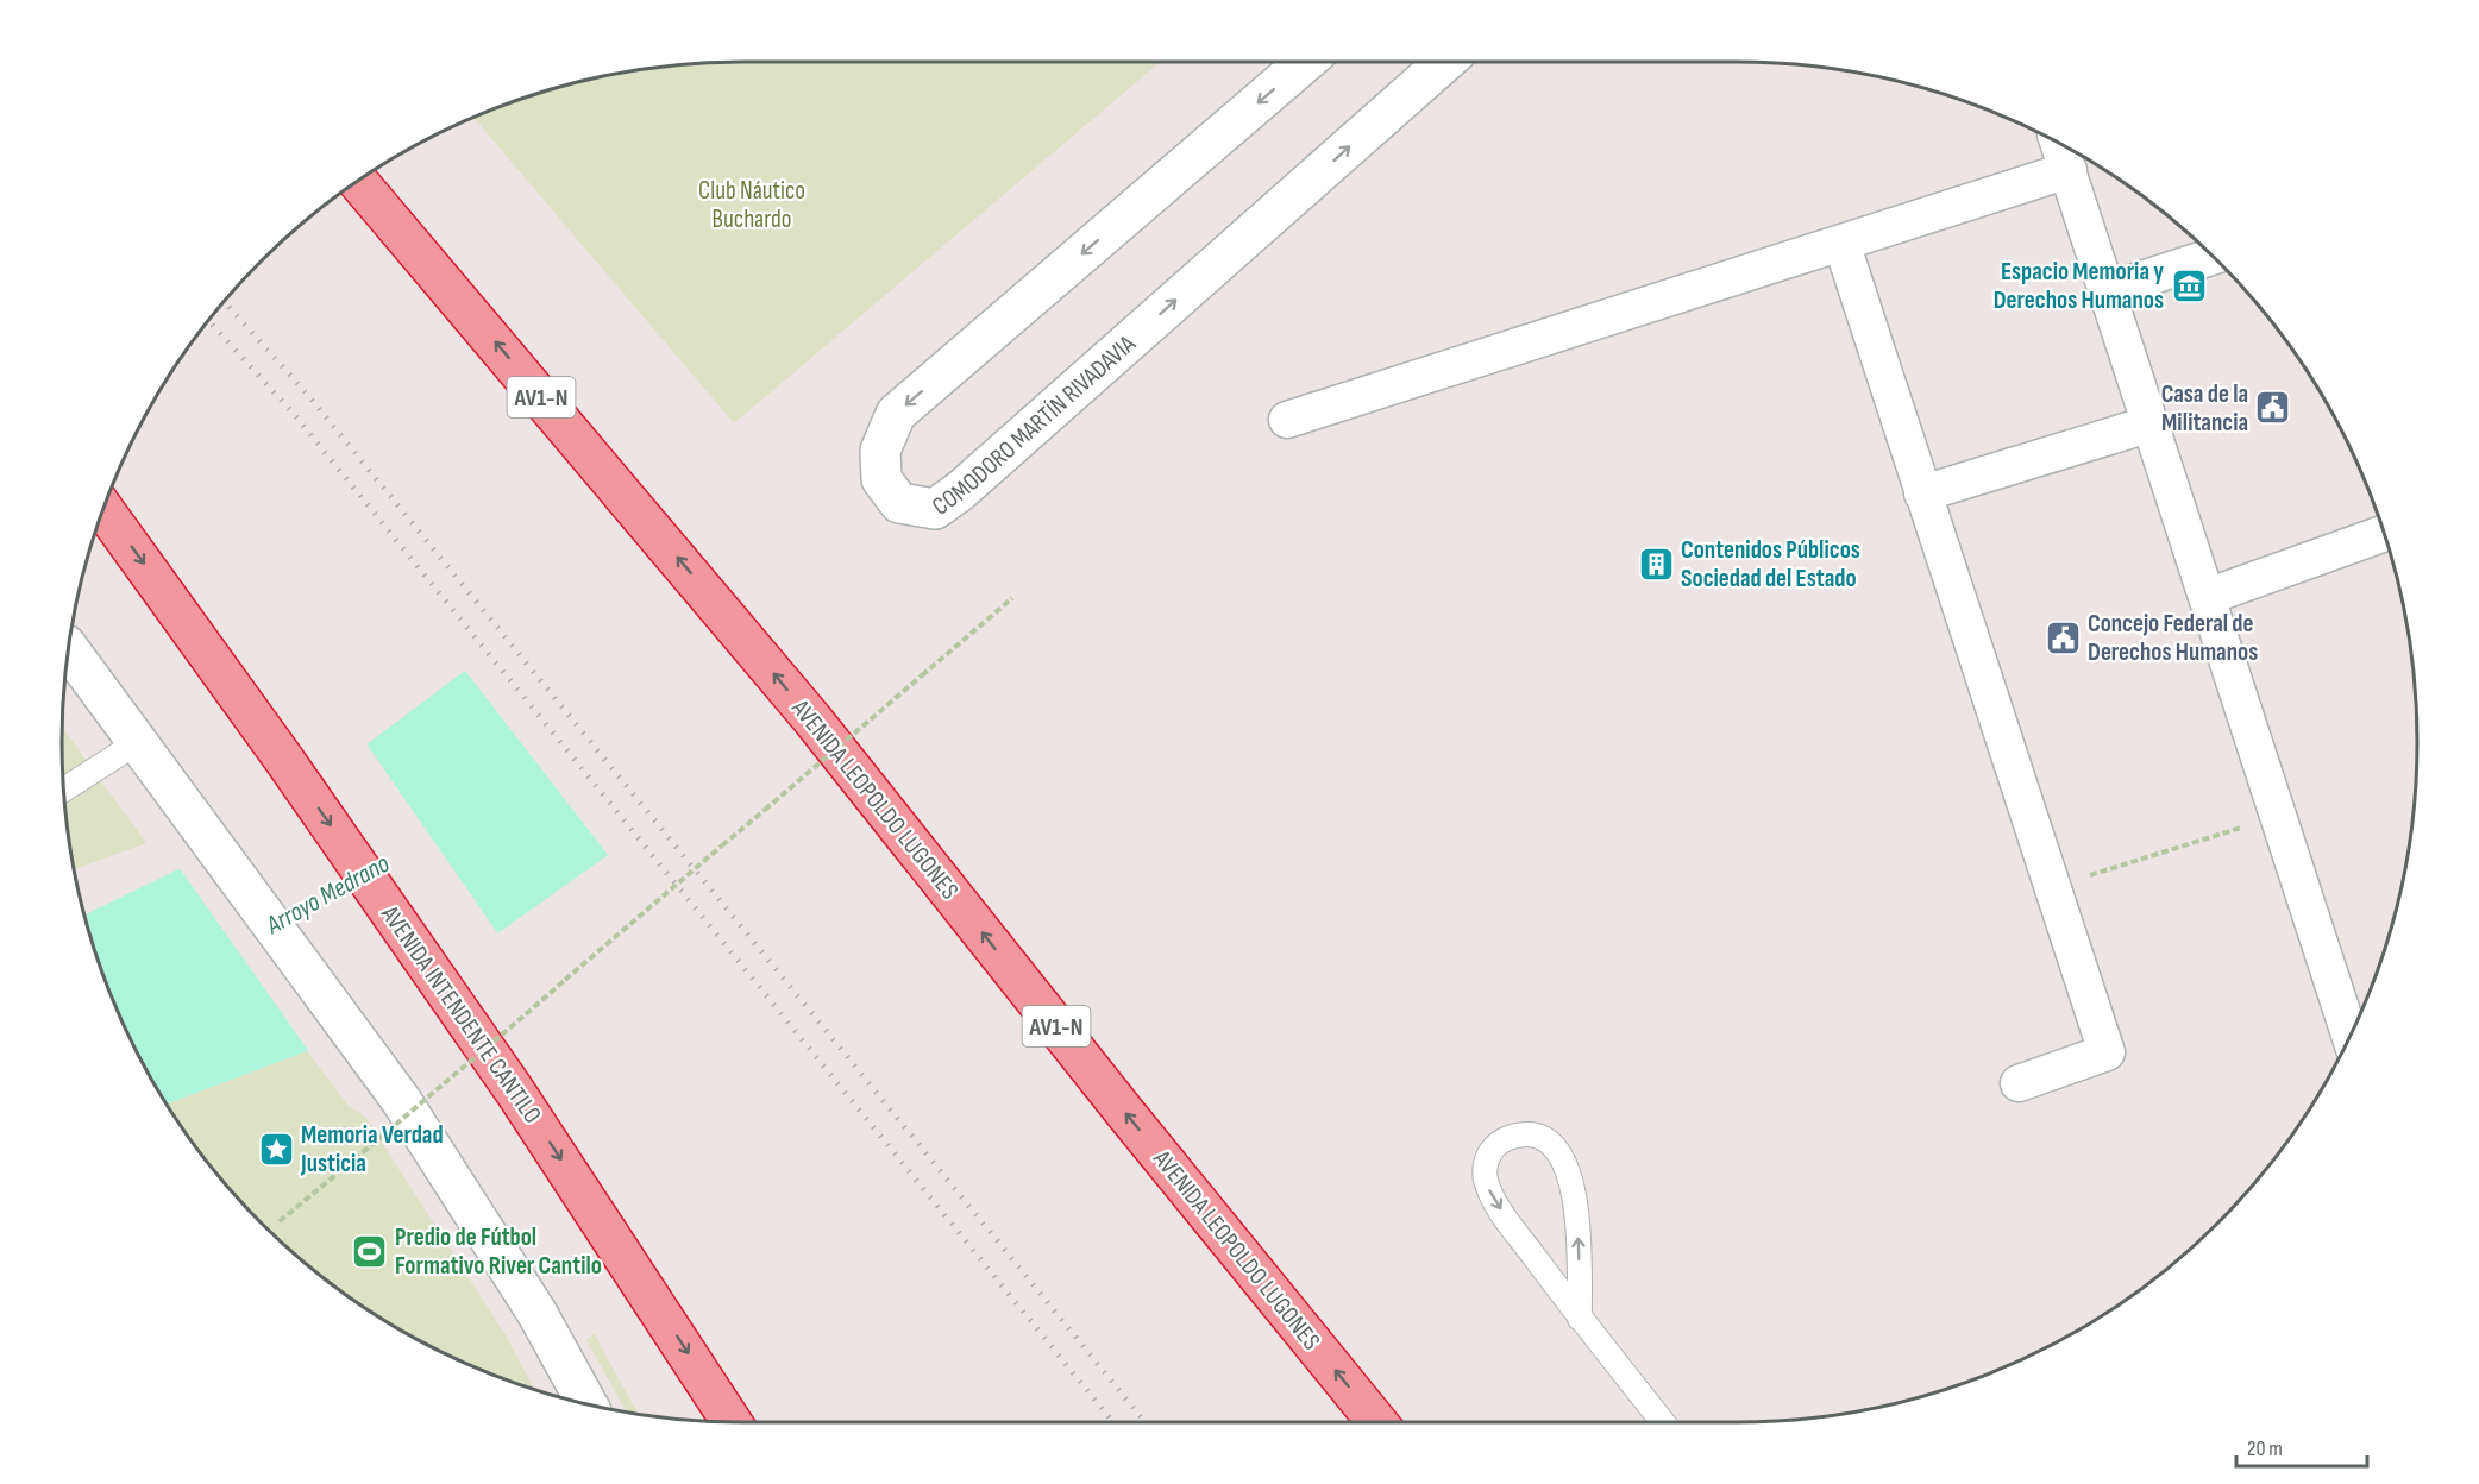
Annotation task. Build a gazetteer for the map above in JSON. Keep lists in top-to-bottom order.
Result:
{
  "streets": {
    "highway": ["AV1-N", "AVENIDA LEOPOLDO LUGONES", "AVENIDA INTENDENTE CANTILO"],
    "street": ["COMODORO MARTÍN RIVADAVIA"]
  },
  "one_way": ["AVENIDA LEOPOLDO LUGONES", "AVENIDA INTENDENTE CANTILO"],
  "water": ["Arroyo Medrano"],
  "parks": ["Club Náutico Buchardo"],
  "places": {
    "museum": ["Espacio Memoria y Derechos Humanos"],
    "public building": ["Casa de la Militancia", "Concejo Federal de Derechos Humanos"],
    "building": ["Contenidos Públicos Sociedad del Estado"],
    "place": ["Memoria Verdad Justicia"],
    "sports": ["Predio de Fútbol Formativo River Cantilo"]
  },
  "scale_bar": "20 m"
}
